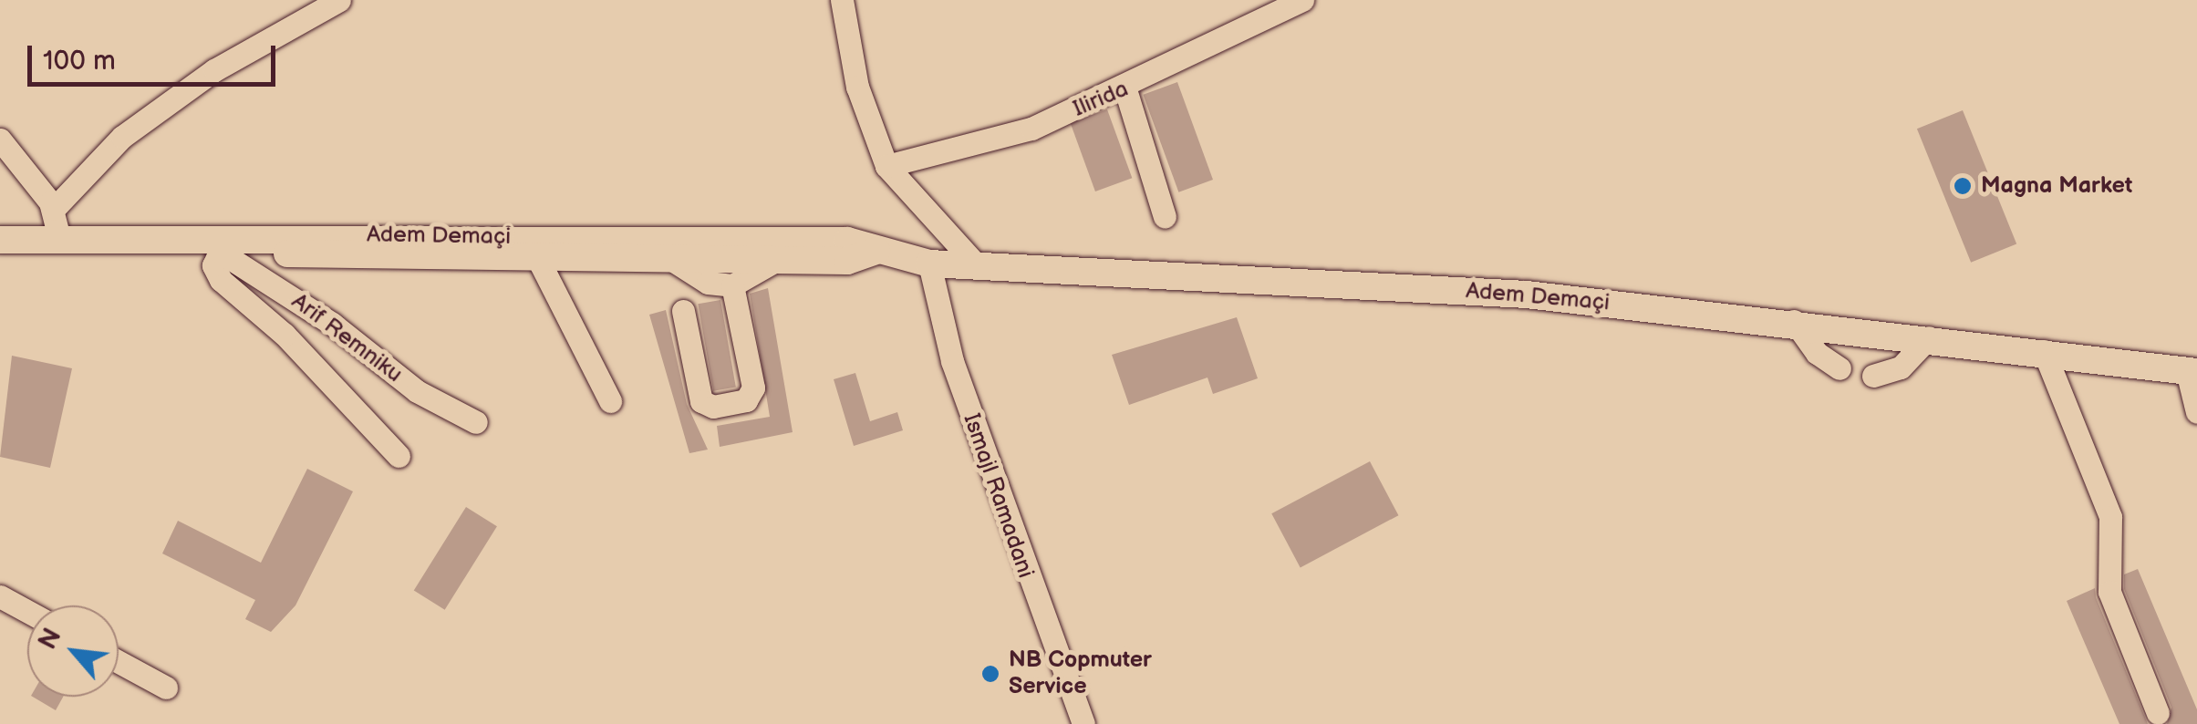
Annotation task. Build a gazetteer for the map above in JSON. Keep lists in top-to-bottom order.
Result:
{
  "streets": {
    "main road": ["Adem Demaçi"],
    "street": ["Ilirida", "Arif Remniku", "Ismajl Ramadani"]
  },
  "crossings": [
    ["Adem Demaçi", "Arif Remniku"],
    ["Adem Demaçi", "Ismajl Ramadani"]
  ],
  "places": ["Magna Market", "NB Copmuter Service"],
  "scale_bar": "100 m",
  "north": "top left"
}
